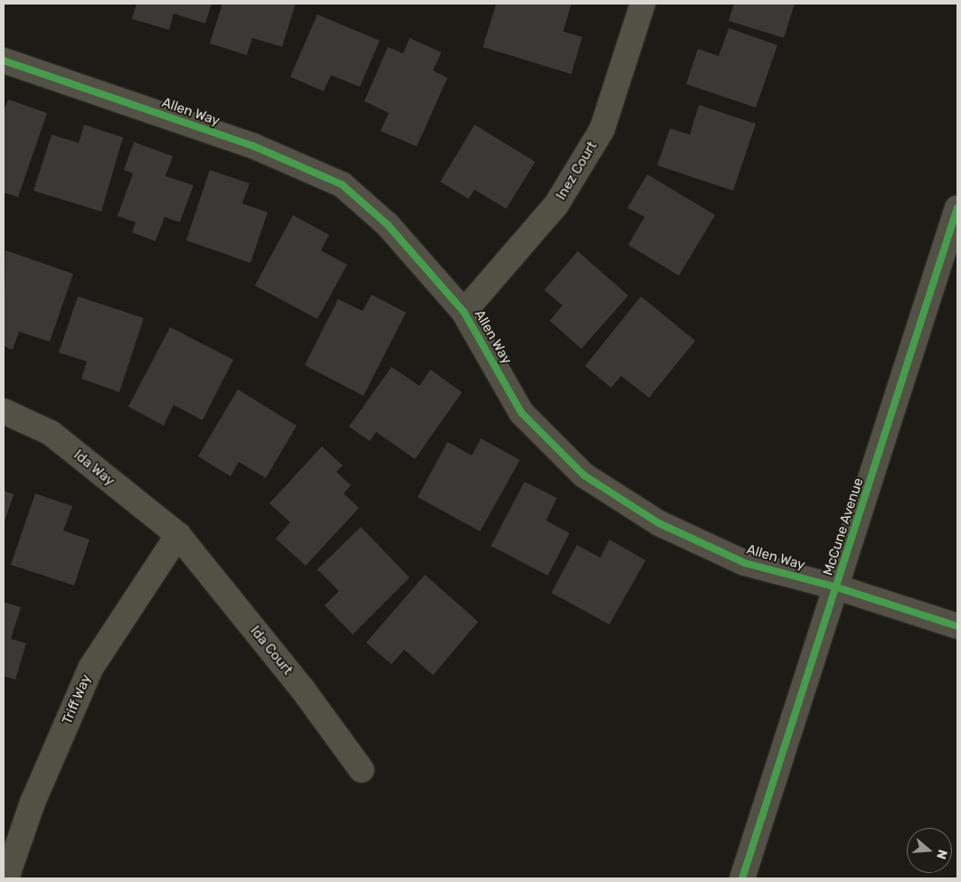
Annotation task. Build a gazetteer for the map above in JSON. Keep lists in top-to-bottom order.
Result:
{
  "streets": {
    "street": [
      "Allen Way",
      "Inez Court",
      "Ida Way",
      "McCune Avenue",
      "Ida Court",
      "Triff Way"
    ]
  },
  "crossings": [
    ["Allen Way", "Inez Court"],
    ["Allen Way", "McCune Avenue"],
    ["Ida Way", "Ida Court"],
    ["Ida Way", "Triff Way"],
    ["Ida Court", "Triff Way"]
  ],
  "north": "right"
}
